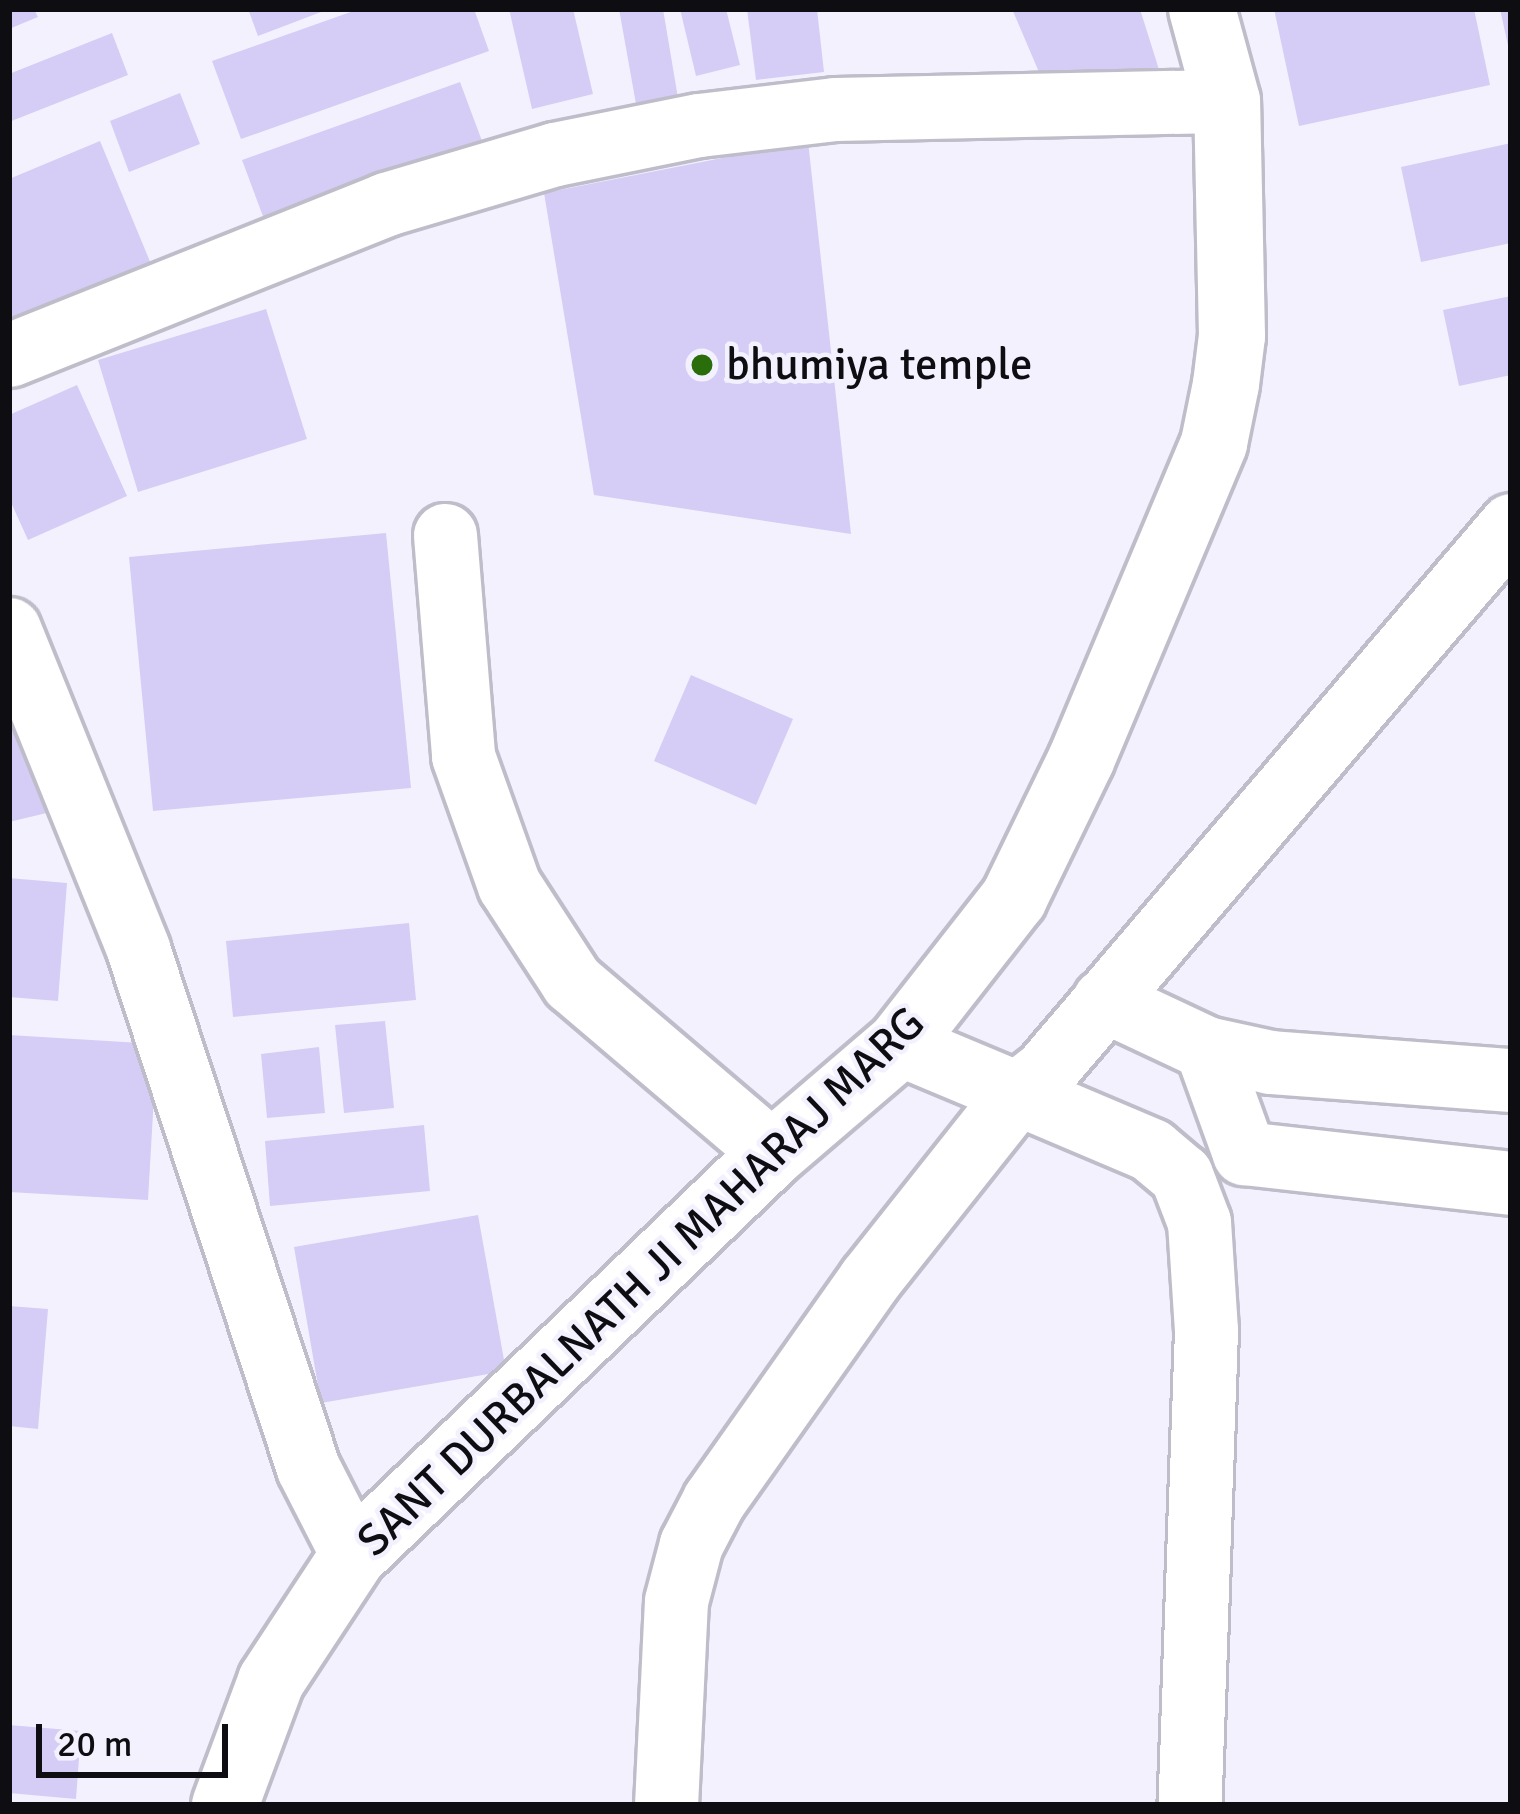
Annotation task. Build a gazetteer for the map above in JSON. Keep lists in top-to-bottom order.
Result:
{
  "streets": {
    "street": ["SANT DURBALNATH JI MAHARAJ MARG"]
  },
  "places": ["bhumiya temple"],
  "scale_bar": "20 m"
}
